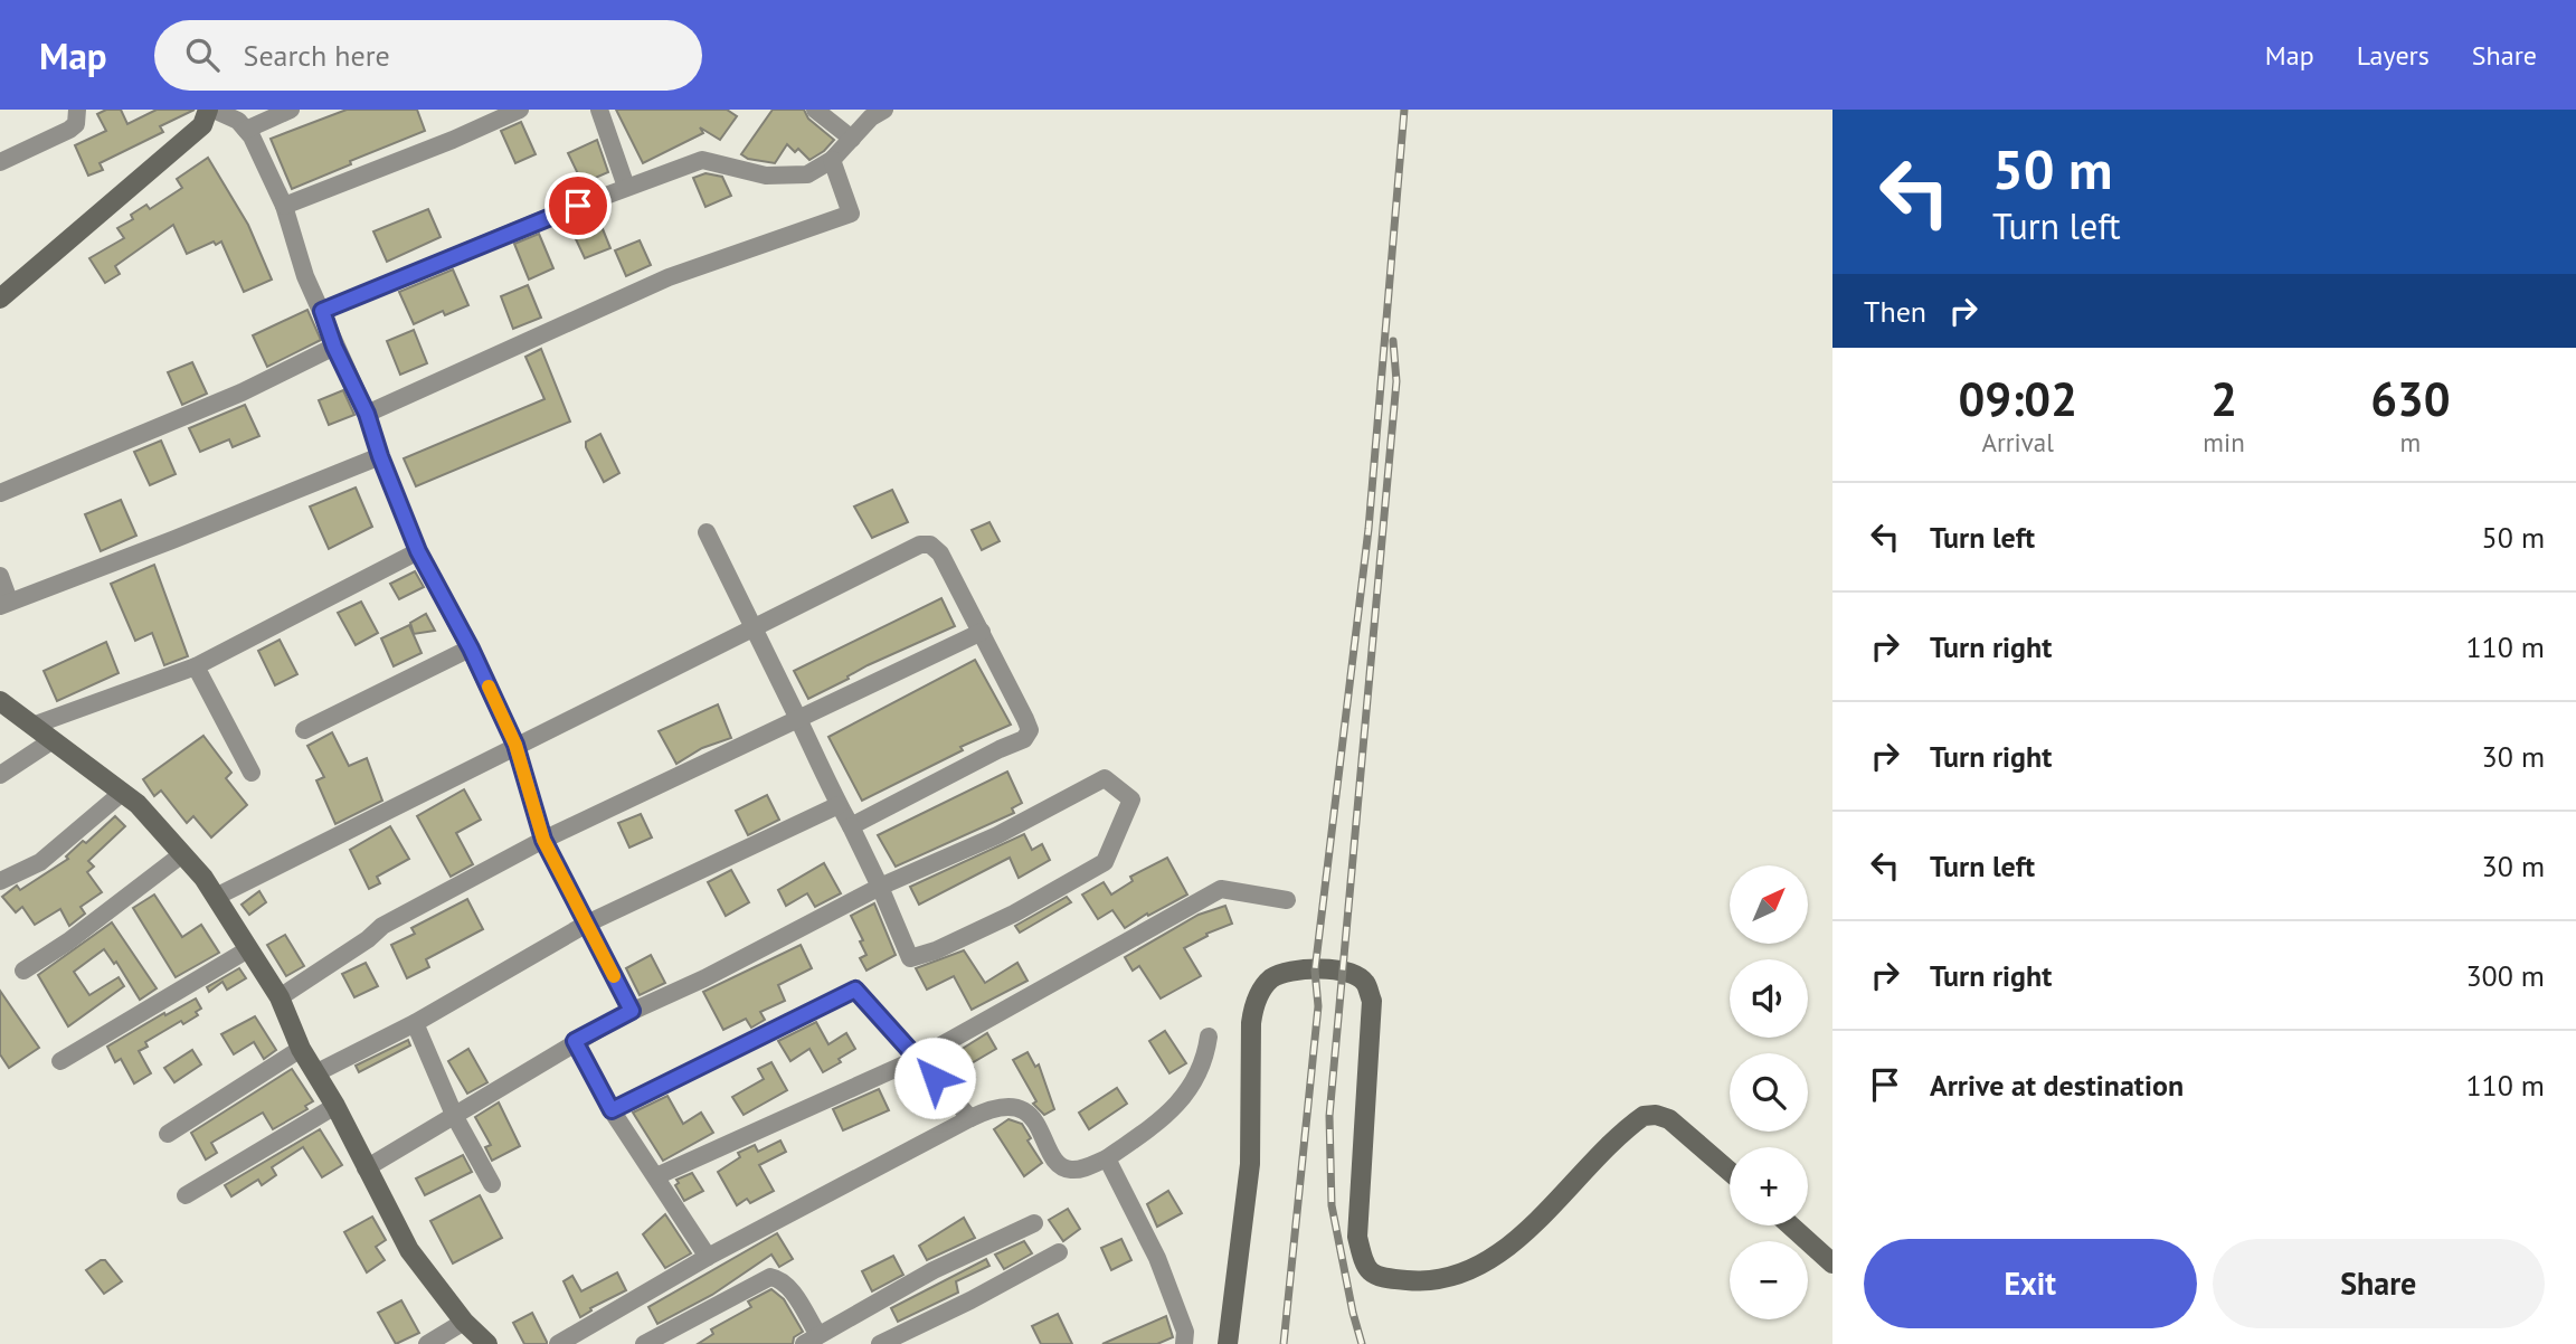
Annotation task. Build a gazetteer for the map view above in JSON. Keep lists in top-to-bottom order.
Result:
{
  "north": "top right",
  "page": {
    "header": "Map",
    "search": "Search here",
    "nav": ["Map", "Layers", "Share"],
    "turn": ["50 m", "Turn left"],
    "then": "Then",
    "eta": [
      "09:02",
      "Arrival",
      "2",
      "min",
      "630",
      "m"
    ],
    "list": [
      {
        "name": "Turn left",
        "value": "50 m"
      },
      {
        "name": "Turn right",
        "value": "110 m"
      },
      {
        "name": "Turn right",
        "value": "30 m"
      },
      {
        "name": "Turn left",
        "value": "30 m"
      },
      {
        "name": "Turn right",
        "value": "300 m"
      },
      {
        "name": "Arrive at destination",
        "value": "110 m"
      }
    ],
    "map_buttons": ["+", "−"],
    "buttons": ["Exit", "Share"]
  }
}
